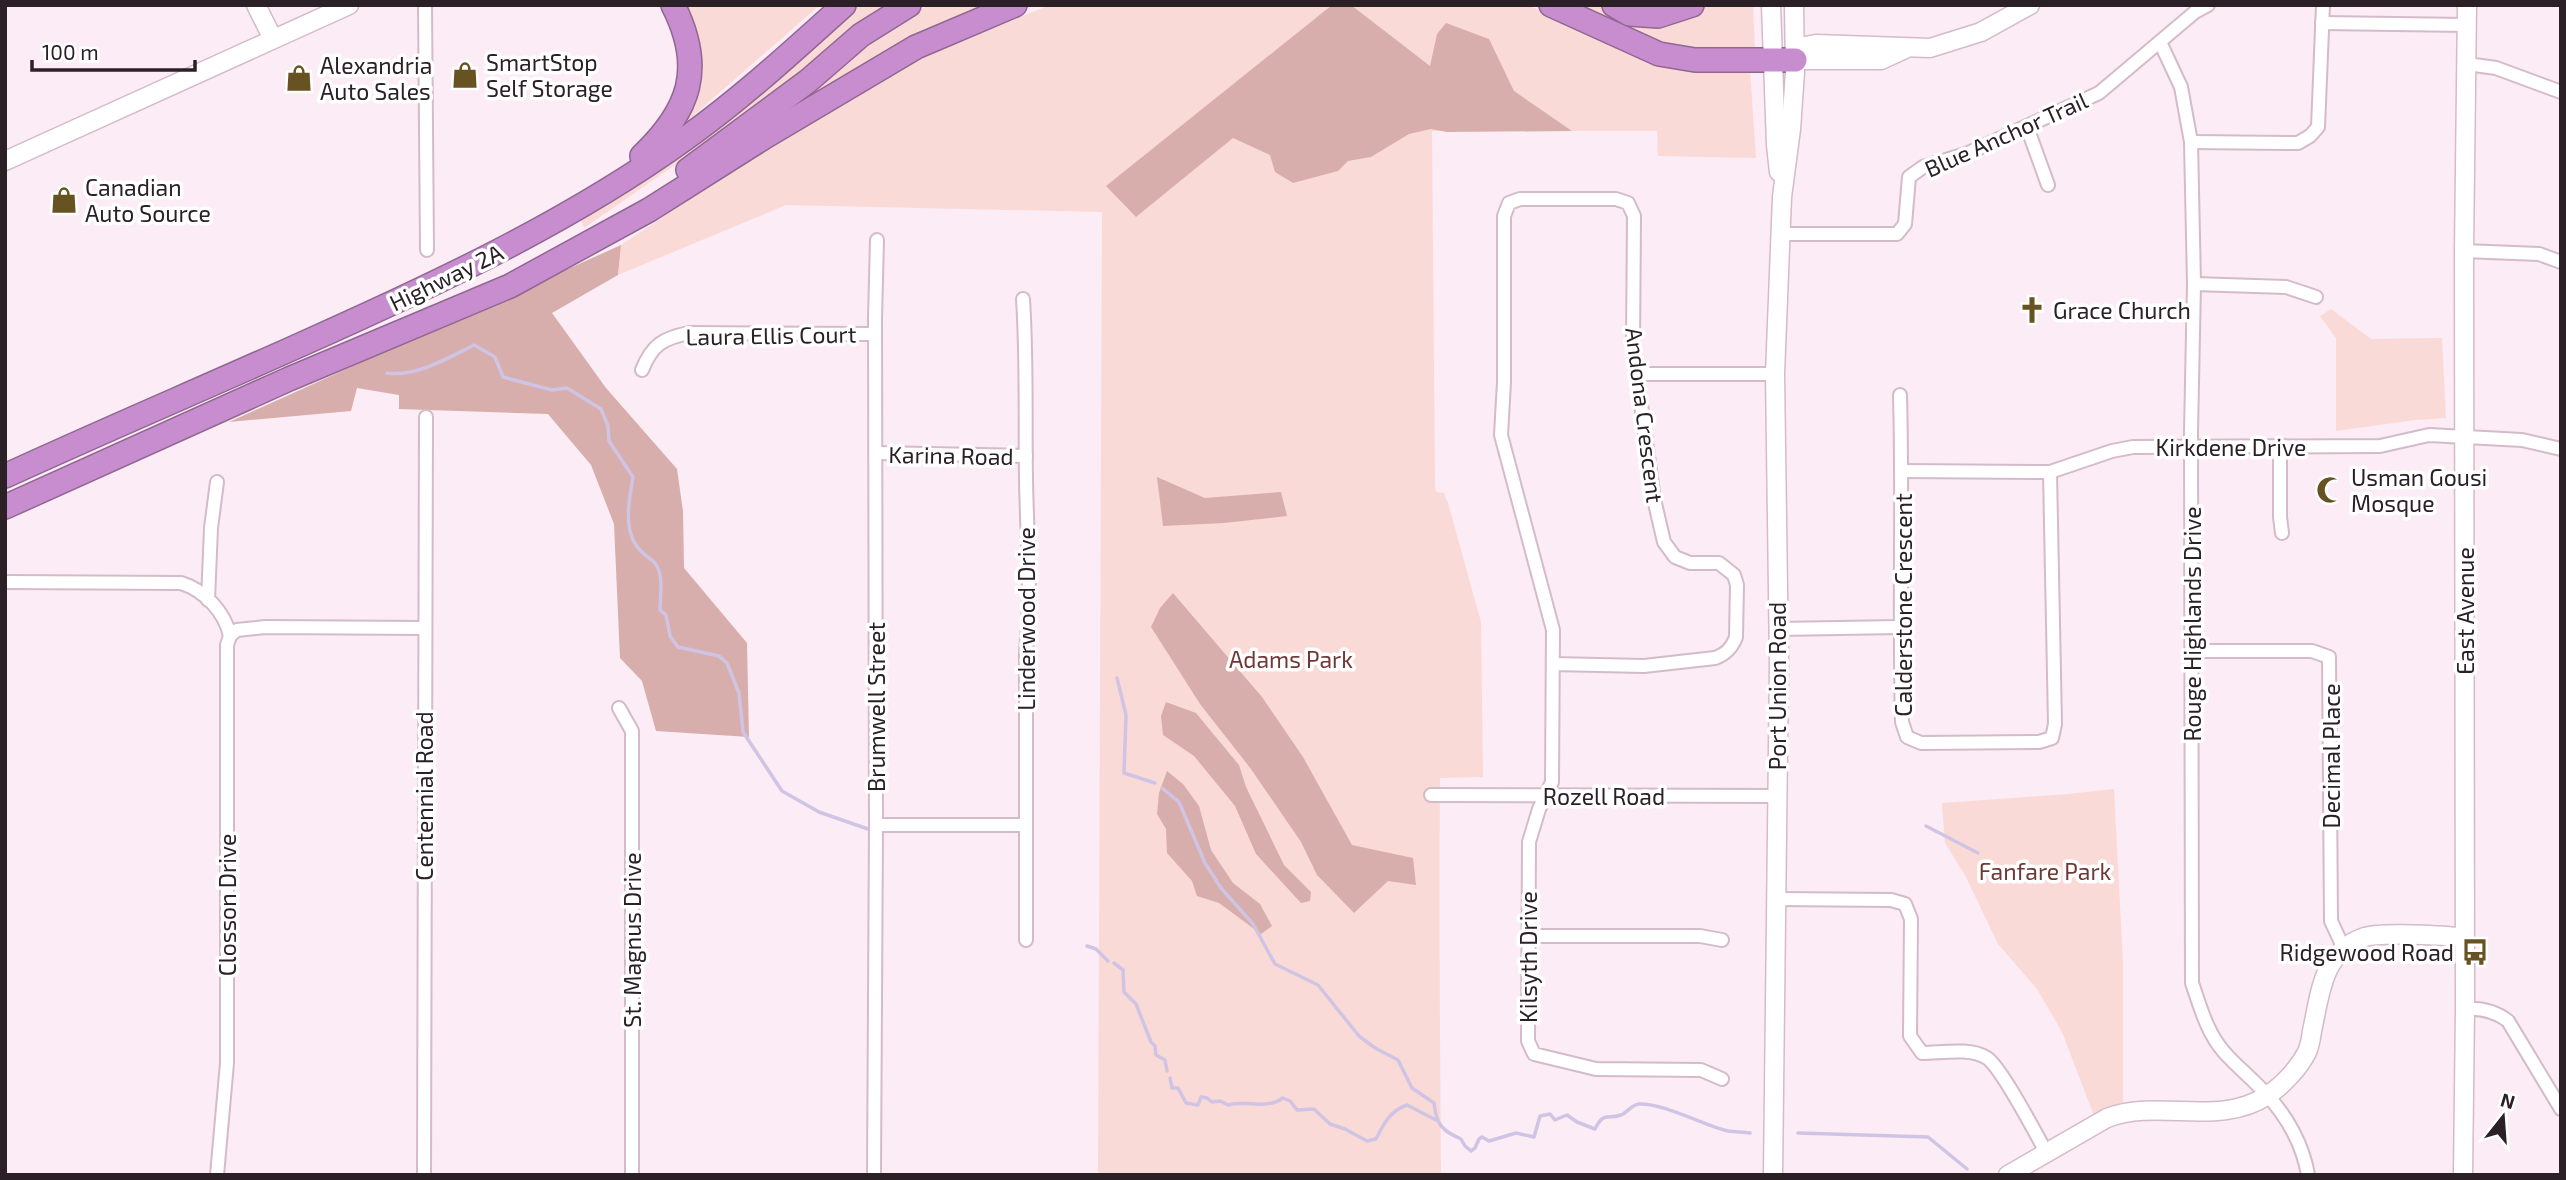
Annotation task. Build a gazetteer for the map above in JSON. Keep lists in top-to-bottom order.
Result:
{
  "streets": {
    "highway": ["Highway 2A"],
    "street": [
      "Blue Anchor Trail",
      "Laura Ellis Court",
      "Andona Crescent",
      "Kirkdene Drive",
      "Karina Road",
      "Calderstone Crescent",
      "East Avenue",
      "Linderwood Drive",
      "Rouge Highlands Drive",
      "Port Union Road",
      "Brumwell Street",
      "Decimal Place",
      "Centennial Road",
      "Rozell Road",
      "Closson Drive",
      "St. Magnus Drive",
      "Kilsyth Drive"
    ]
  },
  "crossings": [
    ["Blue Anchor Trail", "Rouge Highlands Drive"],
    ["Blue Anchor Trail", "Port Union Road"],
    ["Laura Ellis Court", "Brumwell Street"],
    ["Andona Crescent", "Rozell Road"],
    ["Andona Crescent", "Kilsyth Drive"],
    ["Kirkdene Drive", "Calderstone Crescent"],
    ["Kirkdene Drive", "East Avenue"],
    ["Kirkdene Drive", "Rouge Highlands Drive"],
    ["Karina Road", "Linderwood Drive"],
    ["Karina Road", "Brumwell Street"],
    ["Rouge Highlands Drive", "Decimal Place"],
    ["Port Union Road", "Rozell Road"],
    ["Rozell Road", "Kilsyth Drive"]
  ],
  "parks": ["Adams Park", "Fanfare Park"],
  "places": {
    "shop": ["SmartStop Self Storage", "Alexandria Auto Sales", "Canadian Auto Source"],
    "church": ["Grace Church"],
    "mosque": ["Usman Gousi Mosque"],
    "bus stop": ["Ridgewood Road"]
  },
  "scale_bar": "100 m",
  "north": "top"
}
